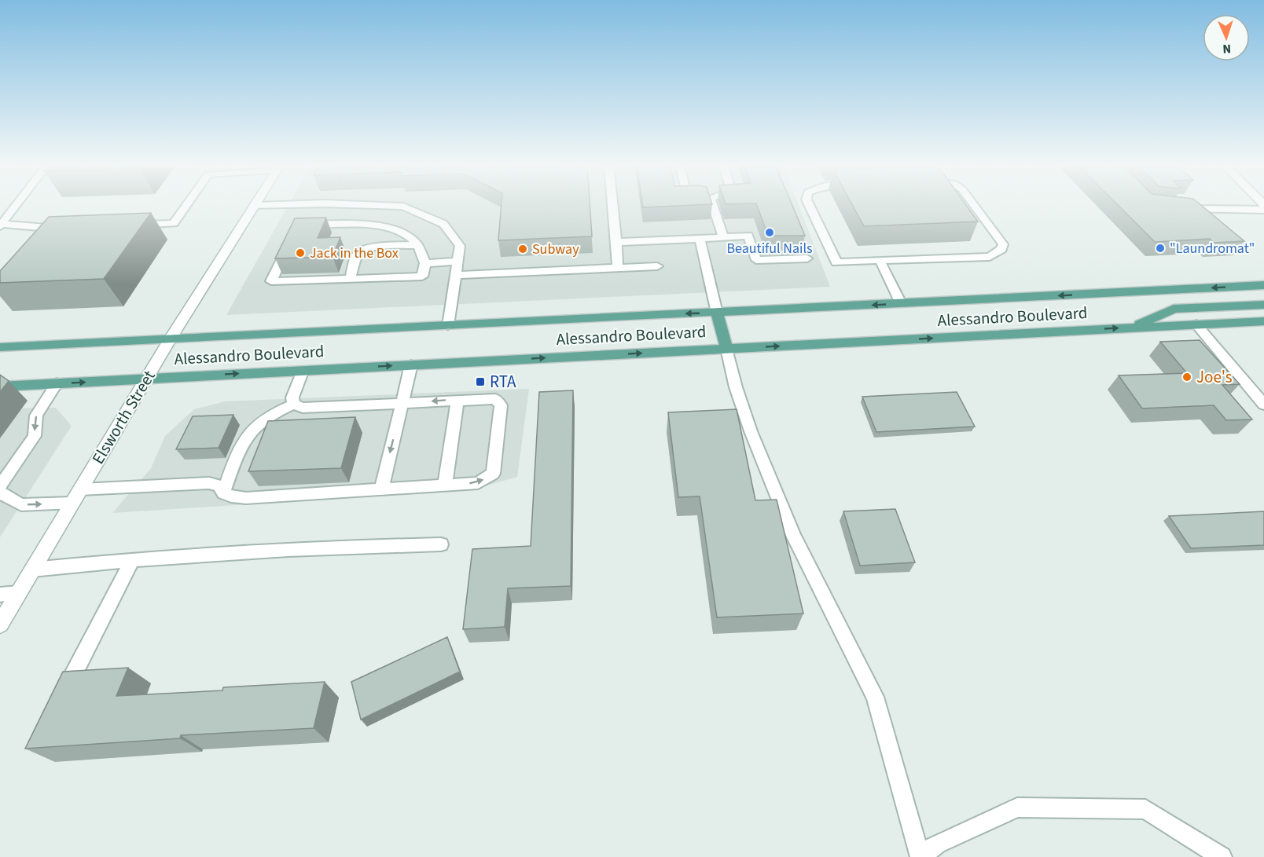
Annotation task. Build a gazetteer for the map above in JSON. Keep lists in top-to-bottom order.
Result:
{
  "streets": {
    "main road": ["Alessandro Boulevard"],
    "street": ["Elsworth Street"]
  },
  "crossings": [
    ["Alessandro Boulevard", "Elsworth Street"]
  ],
  "places": {
    "other": [
      "Beautiful Nails",
      "\"Laundromat\"",
      "Subway",
      "Jack in the Box",
      "Joe's"
    ],
    "transit": ["RTA"]
  },
  "north": "bottom"
}
